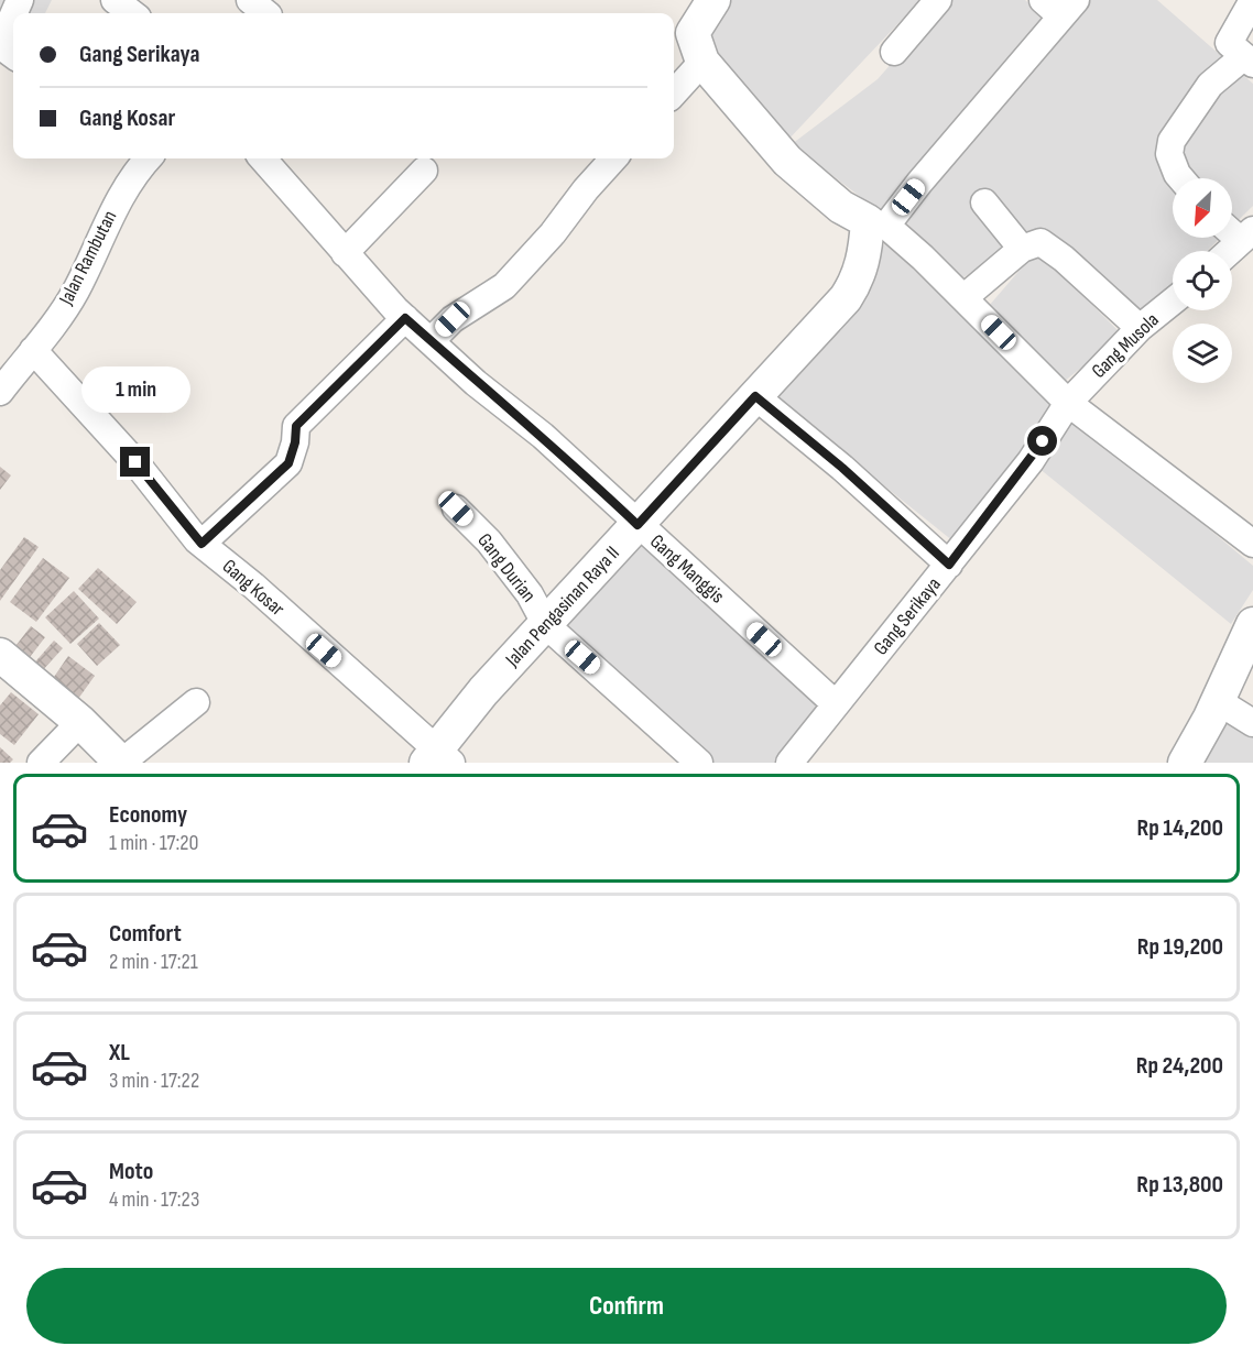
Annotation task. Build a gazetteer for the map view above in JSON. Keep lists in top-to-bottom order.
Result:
{
  "streets": {
    "street": [
      "Jalan Rambutan",
      "Gang Musola",
      "Gang Durian",
      "Gang Manggis",
      "Gang Kosar",
      "Jalan Pengasinan Raya II",
      "Gang Serikaya"
    ]
  },
  "crossings": [
    ["Jalan Rambutan", "Gang Kosar"],
    ["Gang Musola", "Gang Serikaya"],
    ["Gang Durian", "Jalan Pengasinan Raya II"],
    ["Gang Manggis", "Jalan Pengasinan Raya II"],
    ["Gang Manggis", "Gang Serikaya"],
    ["Gang Kosar", "Jalan Pengasinan Raya II"]
  ],
  "north": "bottom left",
  "page": {
    "banner": ["Gang Serikaya", "Gang Kosar"],
    "bubble": "1 min",
    "list": [
      {
        "name": "Economy",
        "note": "1 min · 17:20",
        "value": "Rp 14,200"
      },
      {
        "name": "Comfort",
        "note": "2 min · 17:21",
        "value": "Rp 19,200"
      },
      {
        "name": "XL",
        "note": "3 min · 17:22",
        "value": "Rp 24,200"
      },
      {
        "name": "Moto",
        "note": "4 min · 17:23",
        "value": "Rp 13,800"
      }
    ],
    "buttons": "Confirm"
  }
}
